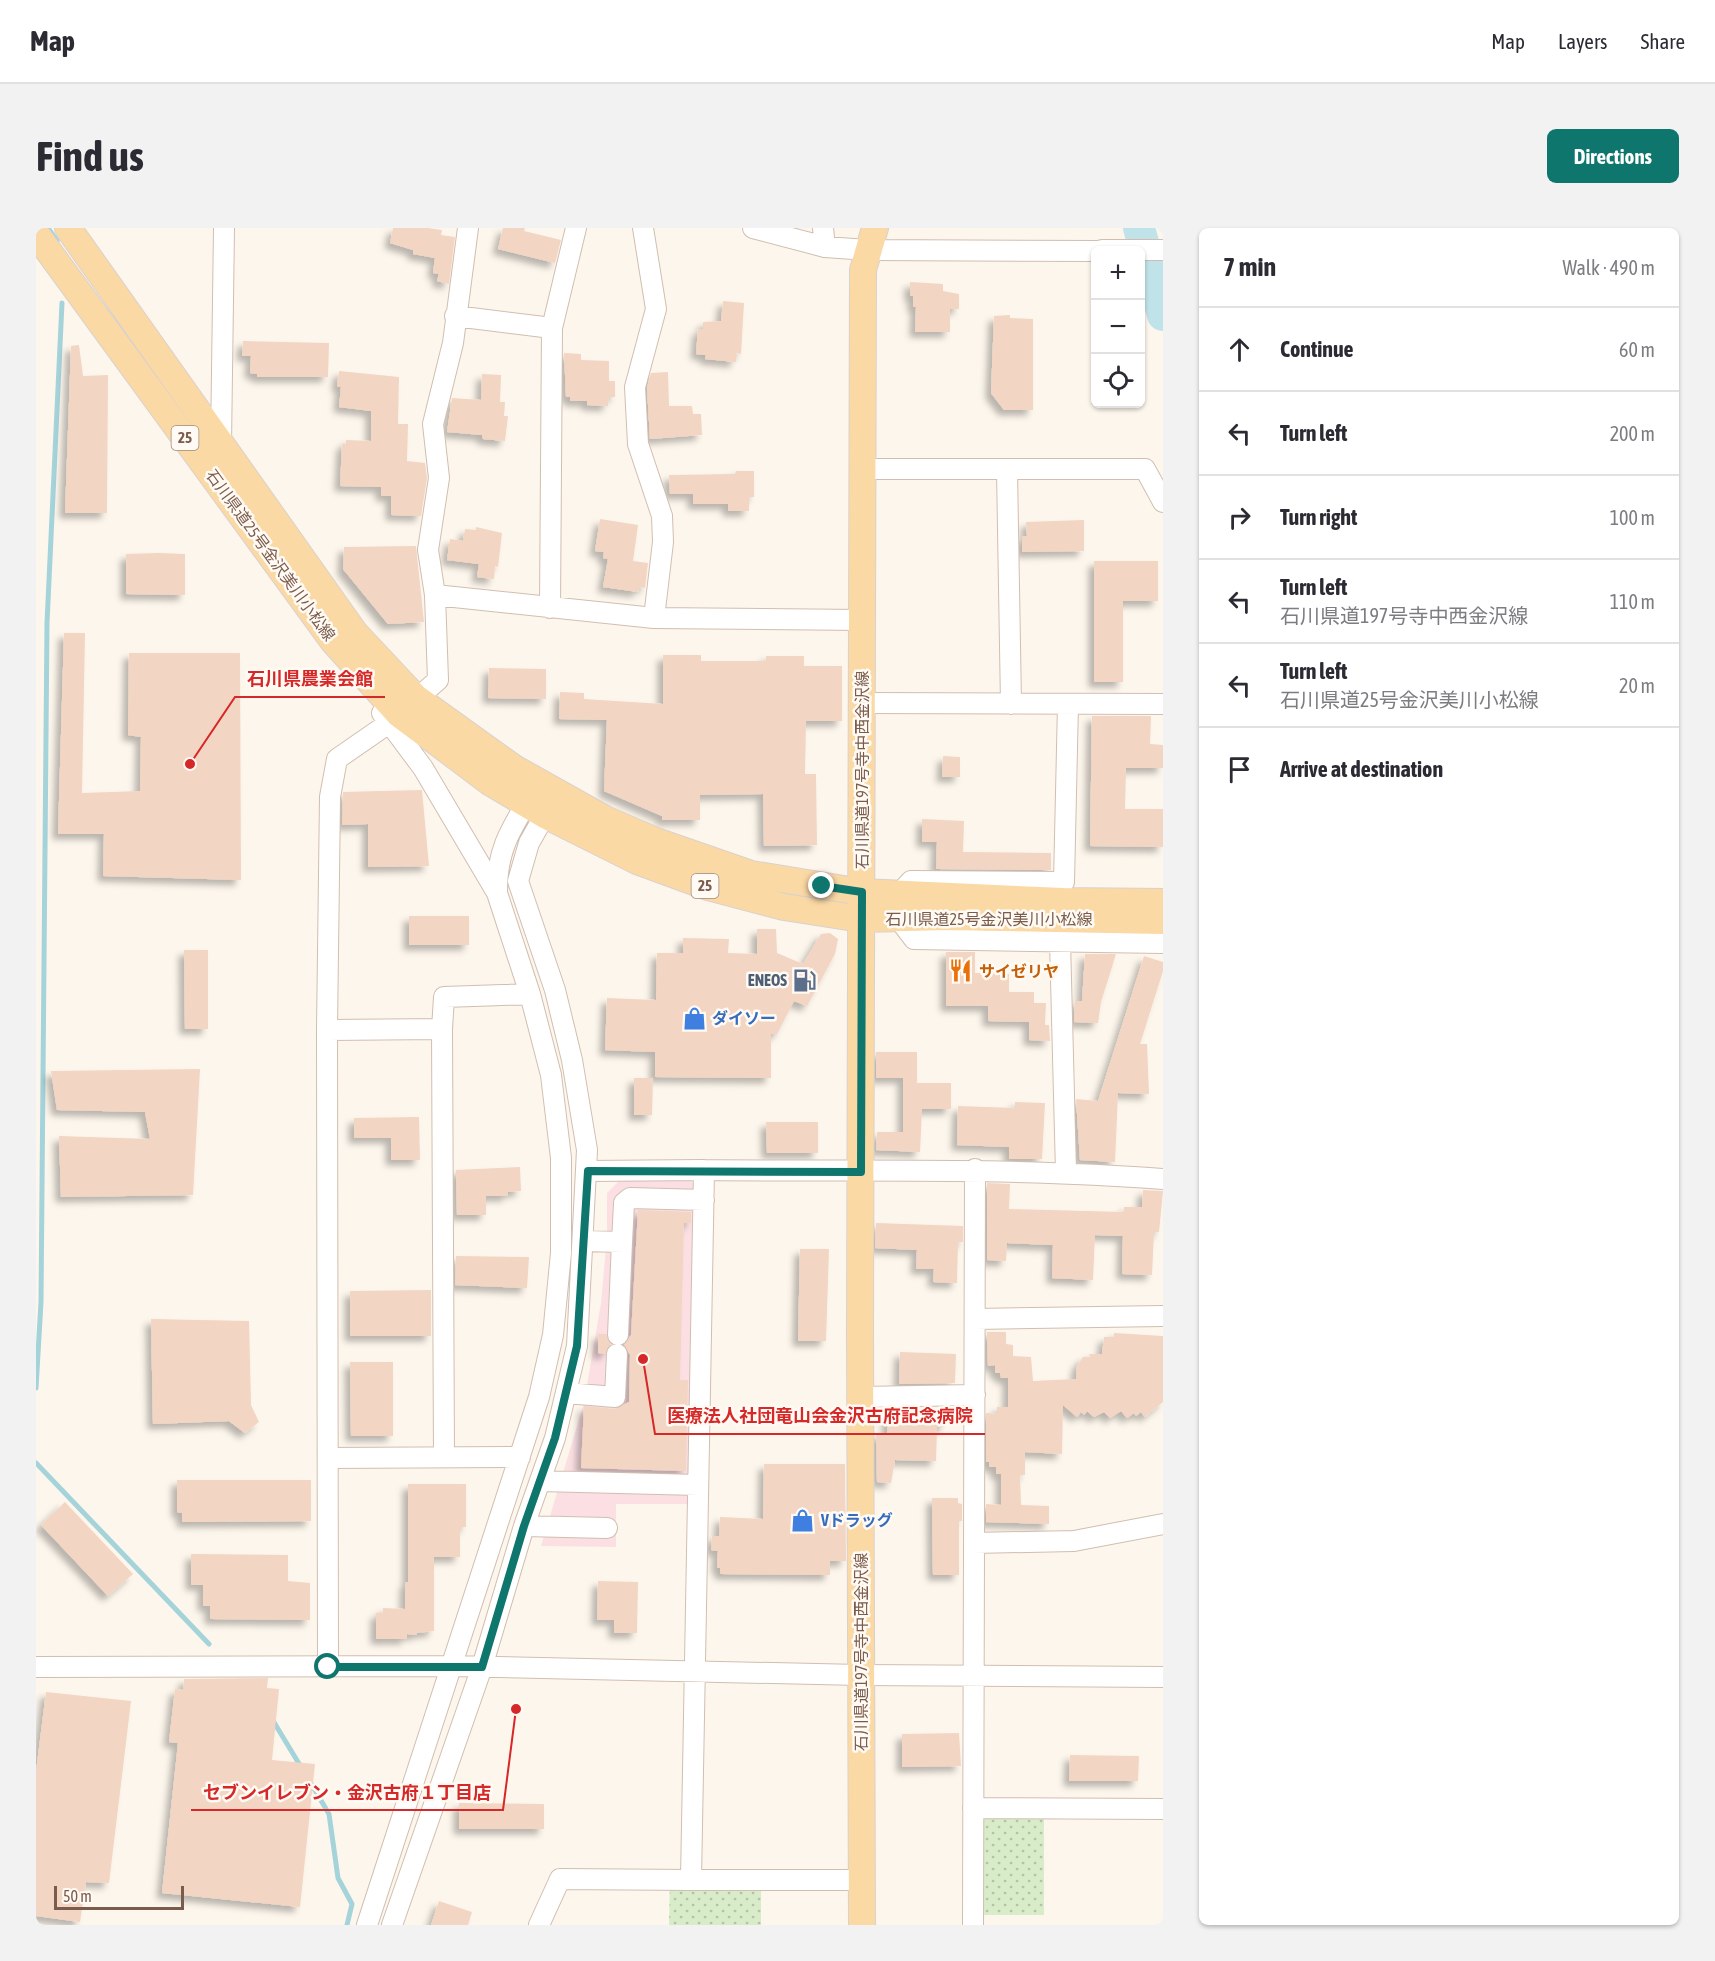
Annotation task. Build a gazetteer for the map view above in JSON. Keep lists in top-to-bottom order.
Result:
{
  "streets": {
    "main road": ["25", "石川県道25号金沢美川小松線", "石川県道197号寺中西金沢線"]
  },
  "crossings": [
    ["石川県道25号金沢美川小松線", "石川県道197号寺中西金沢線"]
  ],
  "places": {
    "other": ["石川県農業会館", "医療法人社団竜山会金沢古府記念病院", "セブンイレブン・金沢古府１丁目店"],
    "restaurant": ["サイゼリヤ"],
    "fuel station": ["ENEOS"],
    "shop": ["ダイソー", "Vドラッグ"]
  },
  "scale_bar": "50 m",
  "page": {
    "header": "Map",
    "nav": ["Map", "Layers", "Share"],
    "buttons": "Directions",
    "title": "Find us",
    "heading": ["7 min", "Walk · 490 m"],
    "map_buttons": ["+", "−"],
    "list": [
      ["Continue", "60 m"],
      ["Turn left", "200 m"],
      ["Turn right", "100 m"],
      ["Turn left", "石川県道197号寺中西金沢線", "110 m"],
      ["Turn left", "石川県道25号金沢美川小松線", "20 m"],
      "Arrive at destination"
    ],
    "scale": "50 m"
  }
}
